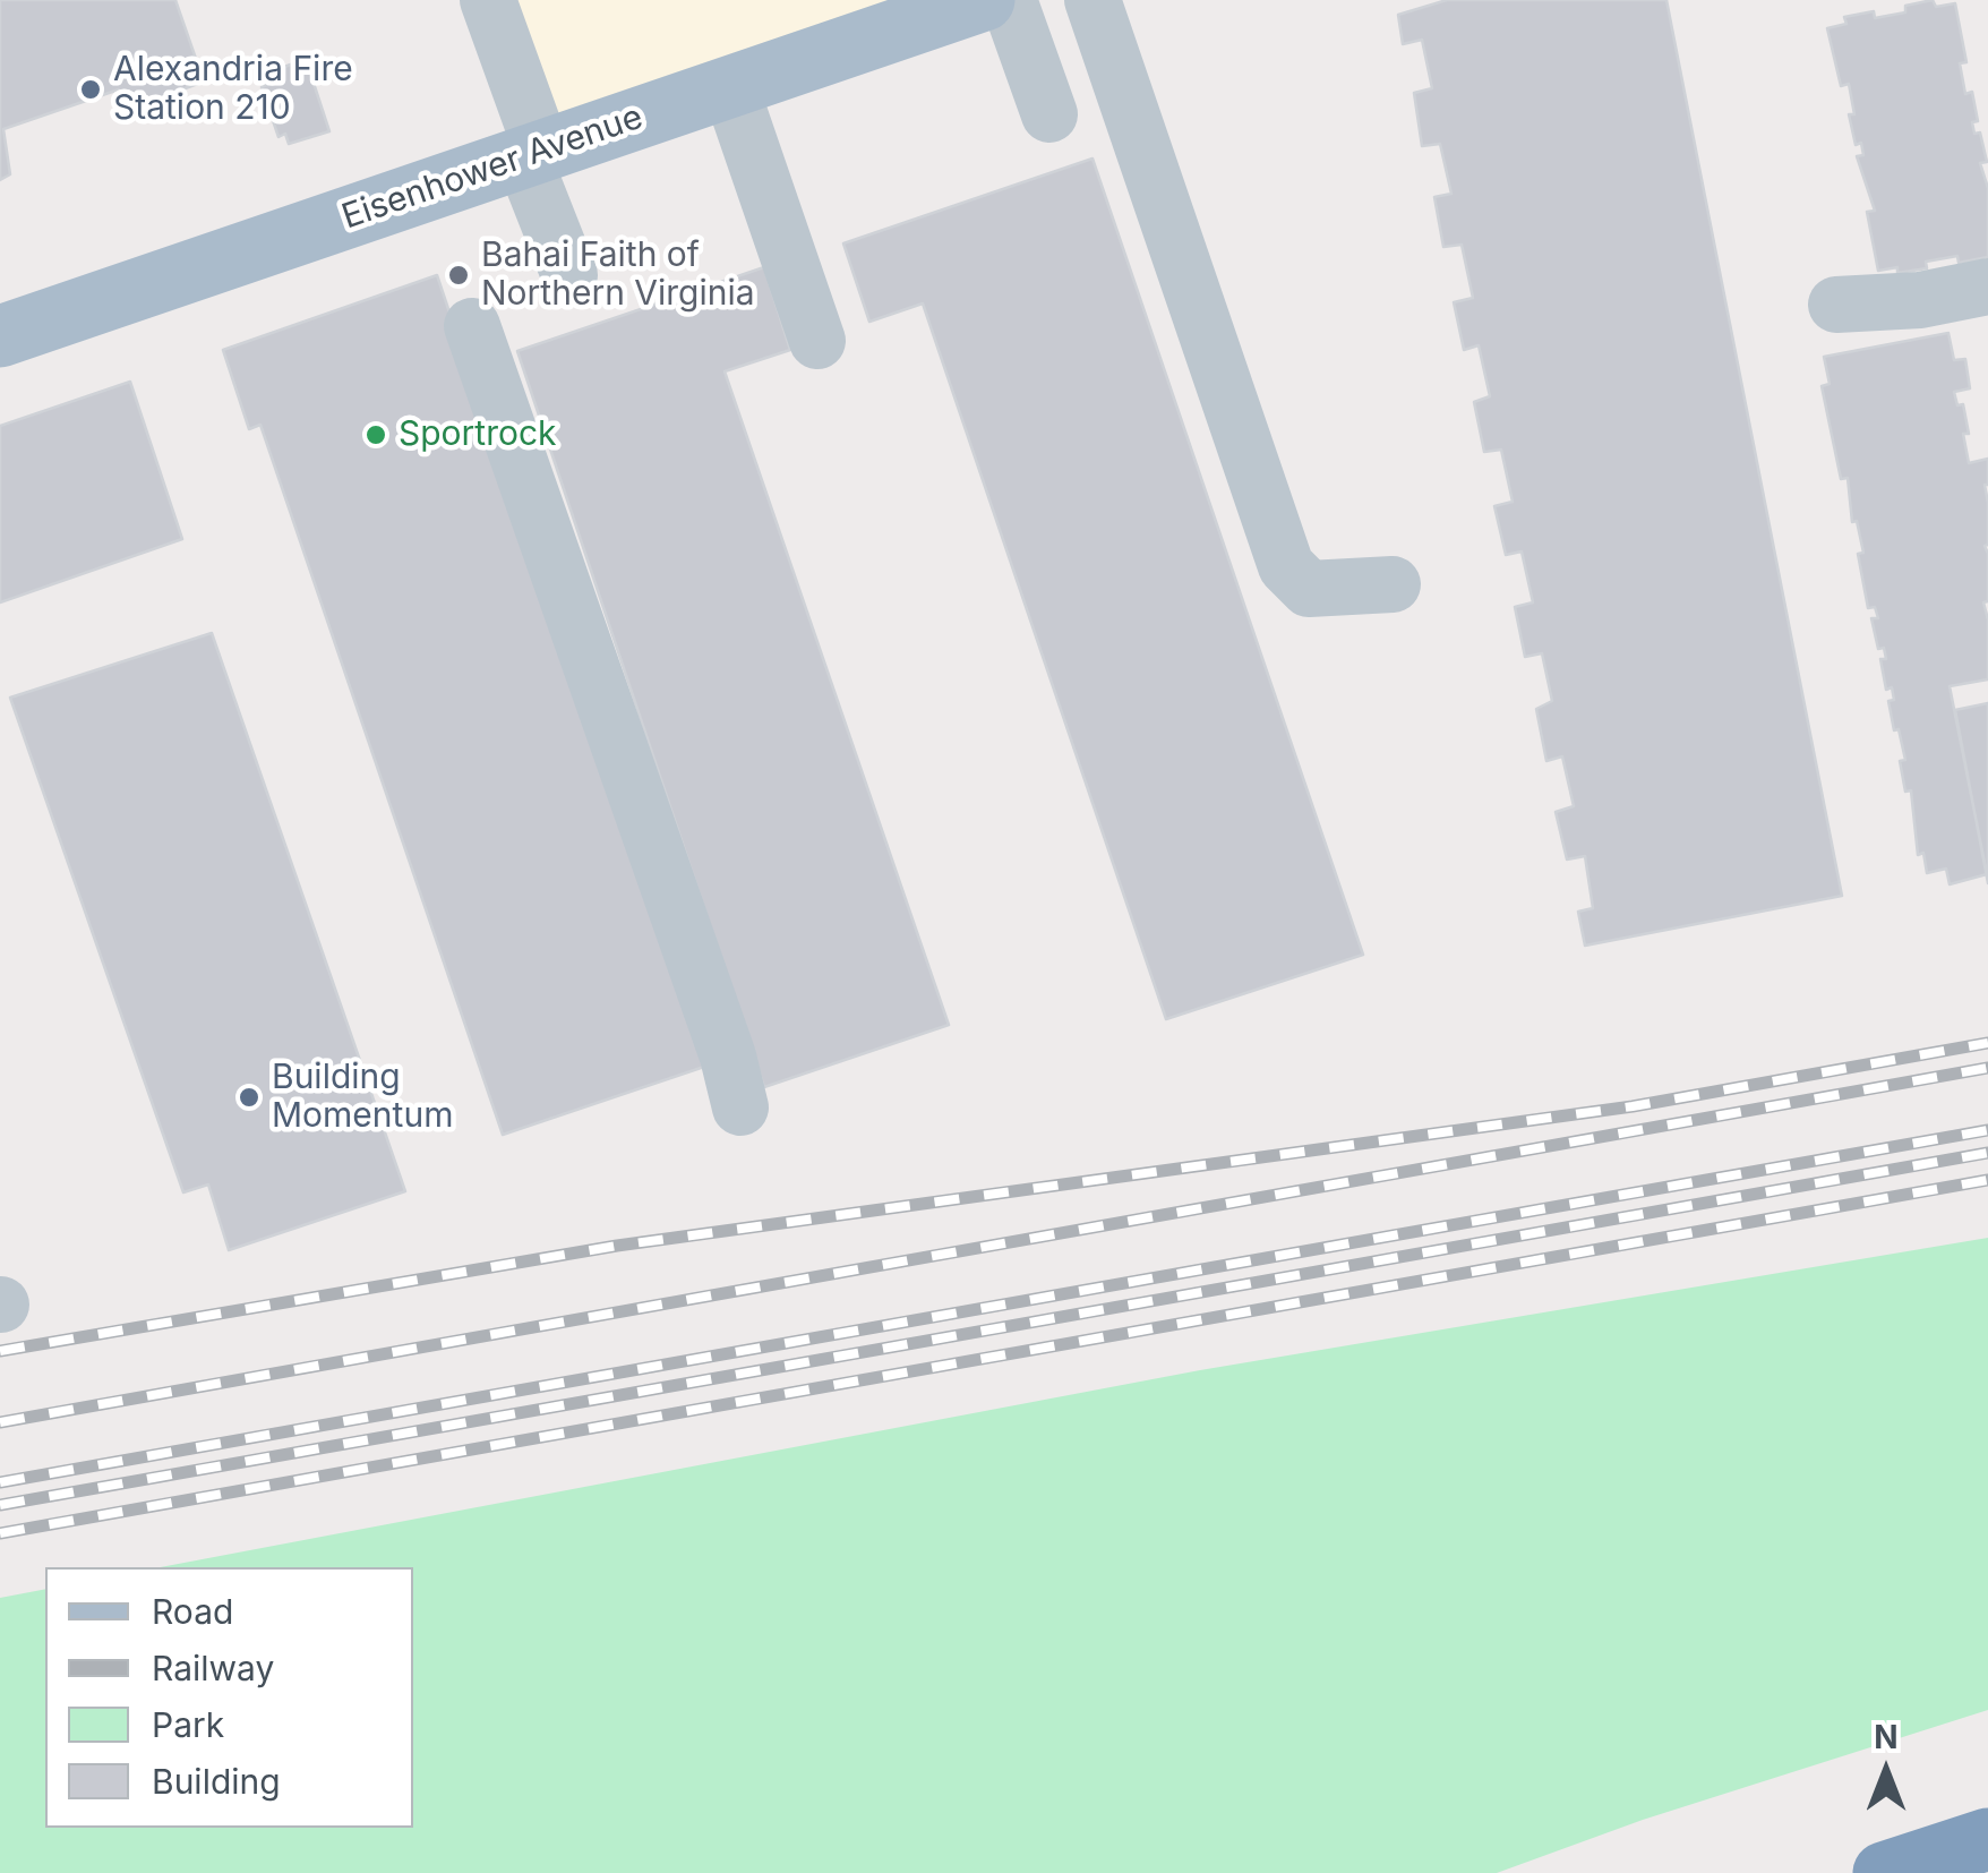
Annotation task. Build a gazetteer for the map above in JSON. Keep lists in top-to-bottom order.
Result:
{
  "streets": {
    "main road": ["Eisenhower Avenue"]
  },
  "places": [
    "Alexandria Fire Station 210",
    "Bahai Faith of Northern Virginia",
    "Sportrock",
    "Building Momentum"
  ],
  "legend": [
    "Road",
    "Railway",
    "Park",
    "Building"
  ],
  "north": "top"
}
